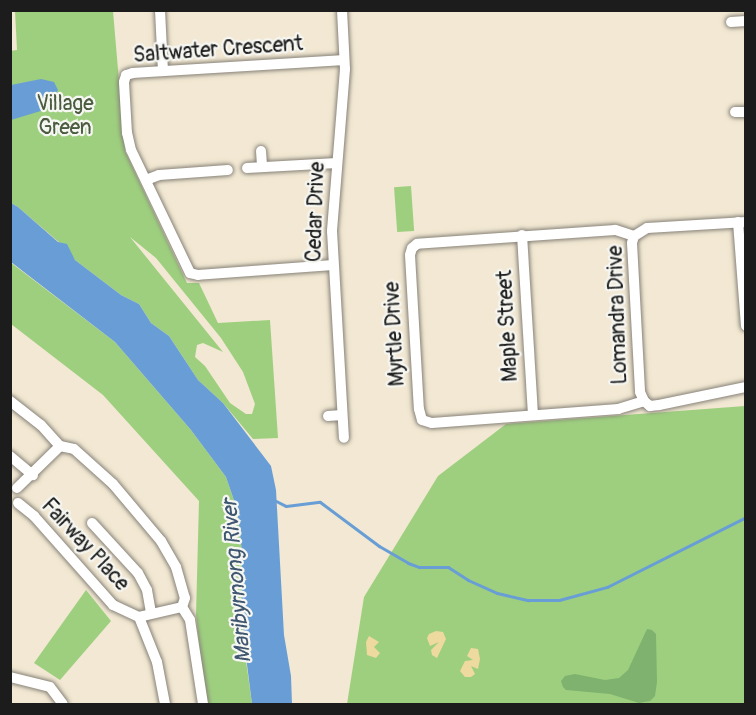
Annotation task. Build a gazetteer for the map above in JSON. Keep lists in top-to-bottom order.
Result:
{
  "streets": {
    "street": [
      "Saltwater Crescent",
      "Cedar Drive",
      "Lomandra Drive",
      "Maple Street",
      "Myrtle Drive",
      "Fairway Place"
    ]
  },
  "crossings": [
    ["Saltwater Crescent", "Cedar Drive"],
    ["Lomandra Drive", "Myrtle Drive"],
    ["Maple Street", "Myrtle Drive"]
  ],
  "water": ["Maribyrnong River"],
  "parks": ["Village Green"]
}
